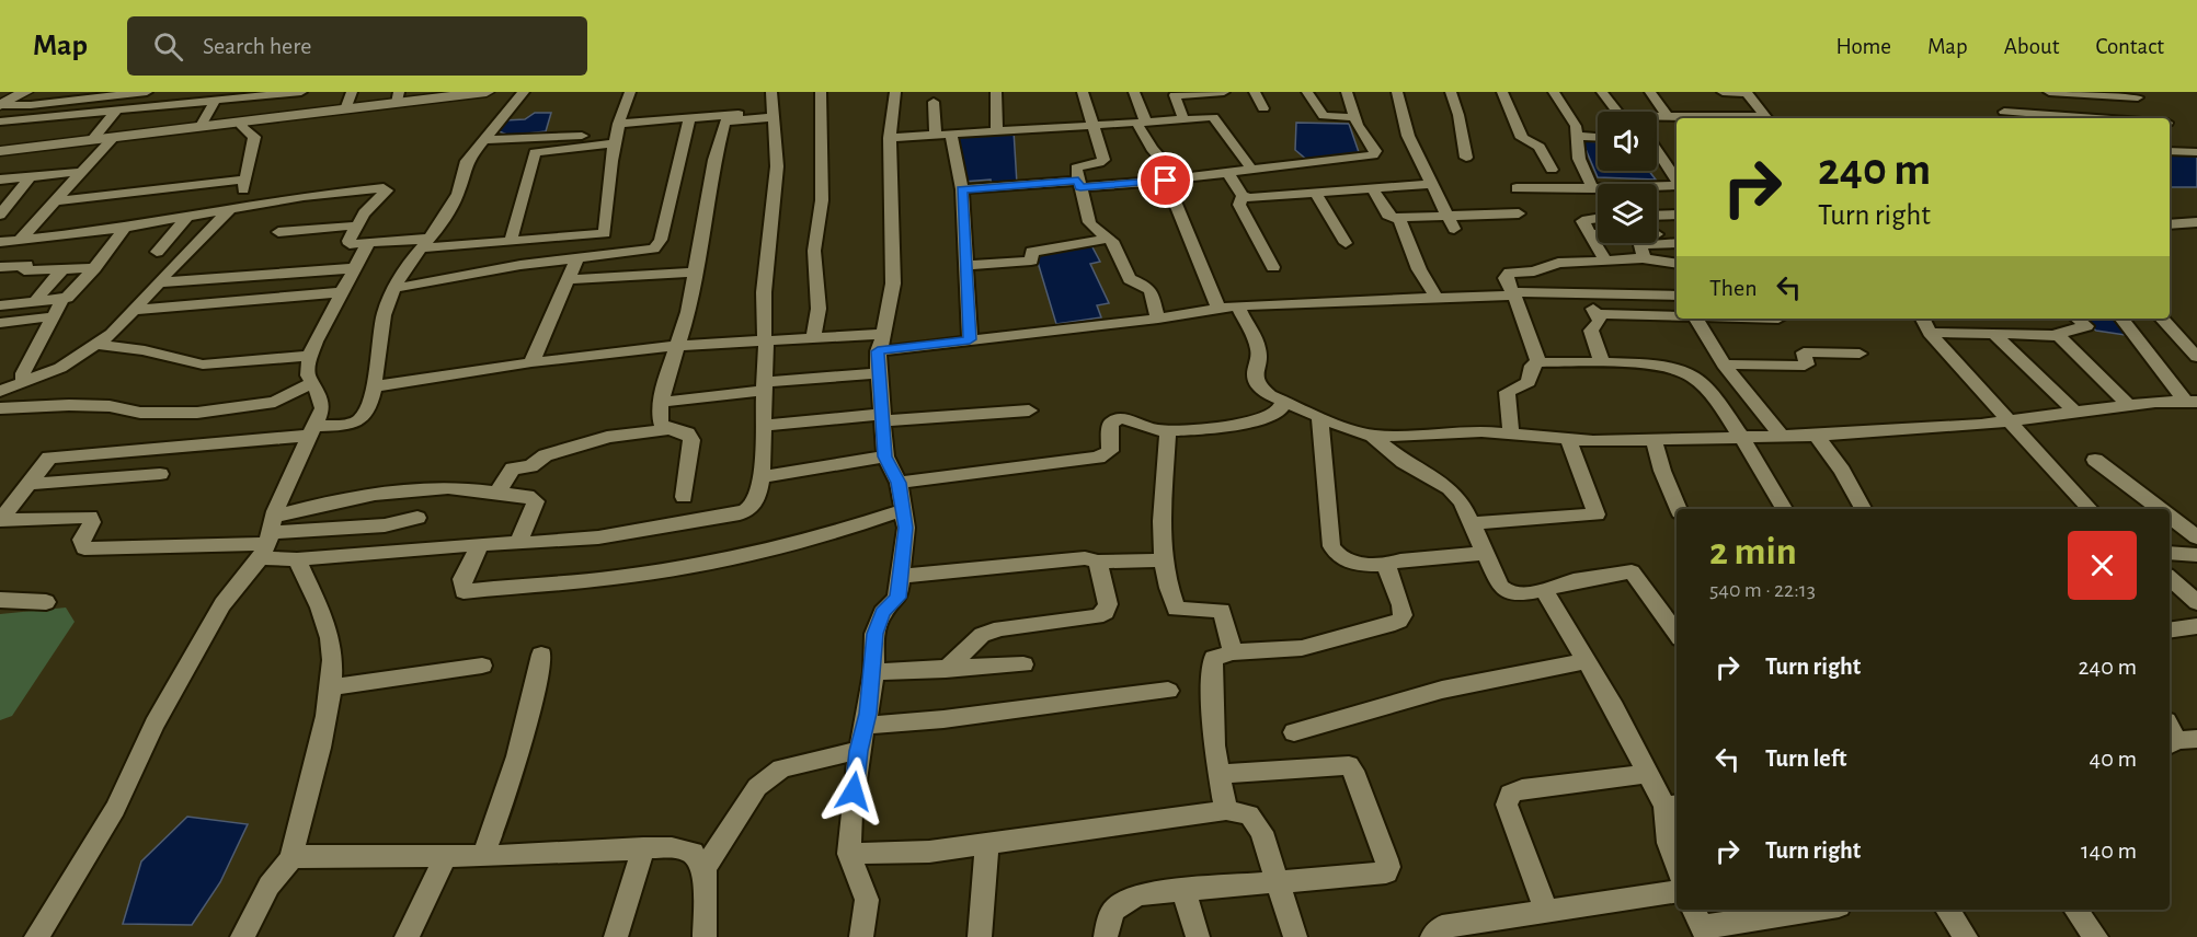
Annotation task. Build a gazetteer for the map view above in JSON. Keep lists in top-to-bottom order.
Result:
{
  "page": {
    "header": "Map",
    "search": "Search here",
    "nav": [
      "Home",
      "Map",
      "About",
      "Contact"
    ],
    "turn": ["240 m", "Turn right"],
    "then": "Then",
    "heading": ["2 min", "540 m · 22:13"],
    "list": [
      {
        "name": "Turn right",
        "value": "240 m"
      },
      {
        "name": "Turn left",
        "value": "40 m"
      },
      {
        "name": "Turn right",
        "value": "140 m"
      }
    ]
  }
}
